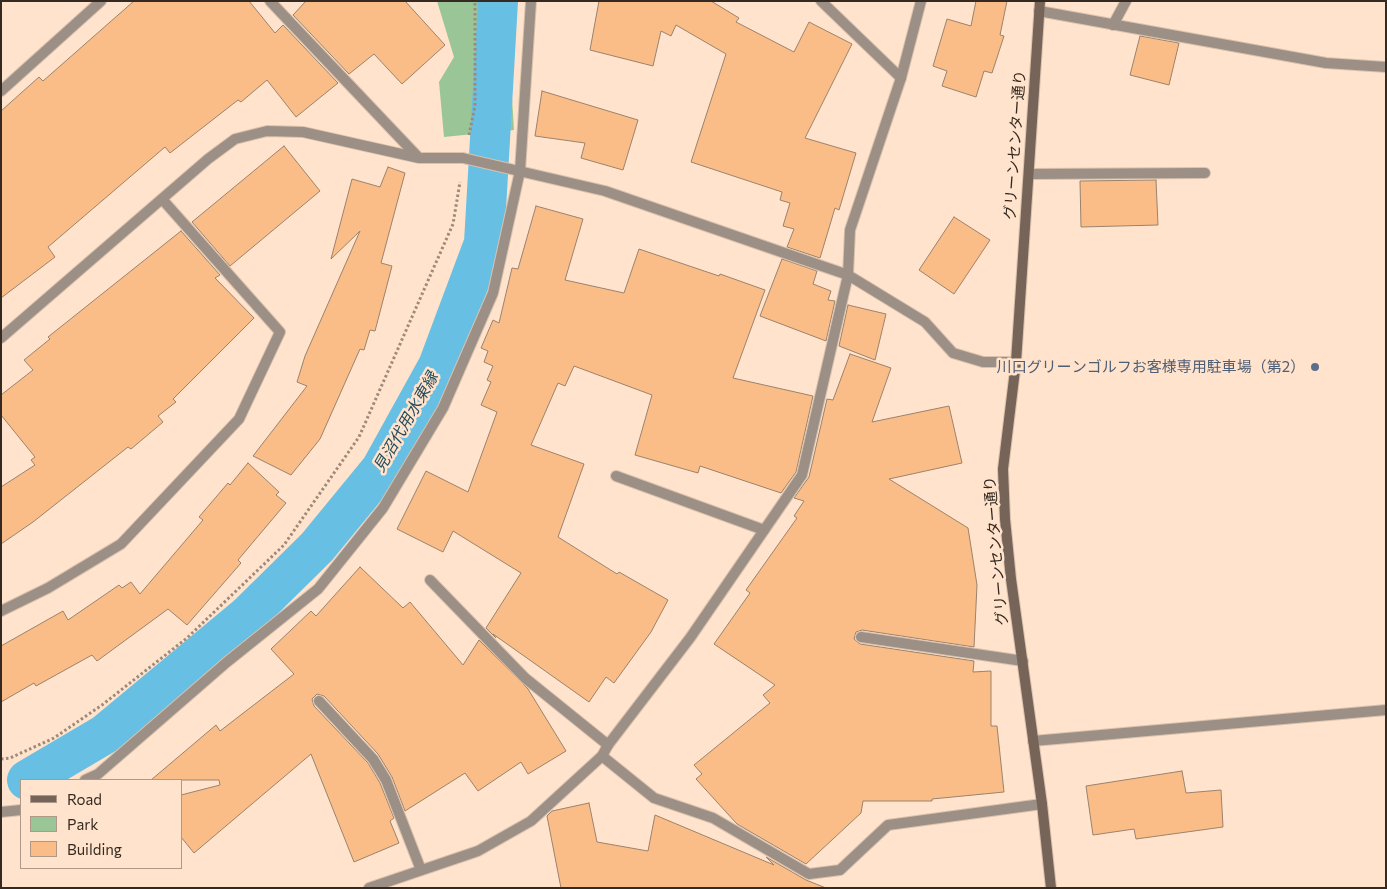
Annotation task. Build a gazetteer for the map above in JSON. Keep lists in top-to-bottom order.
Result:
{
  "streets": {
    "main road": ["グリーンセンター通り"]
  },
  "water": ["見沼代用水東縁"],
  "places": ["川口グリーンゴルフお客様専用駐車場（第2）"],
  "legend": ["Road", "Park", "Building"]
}
